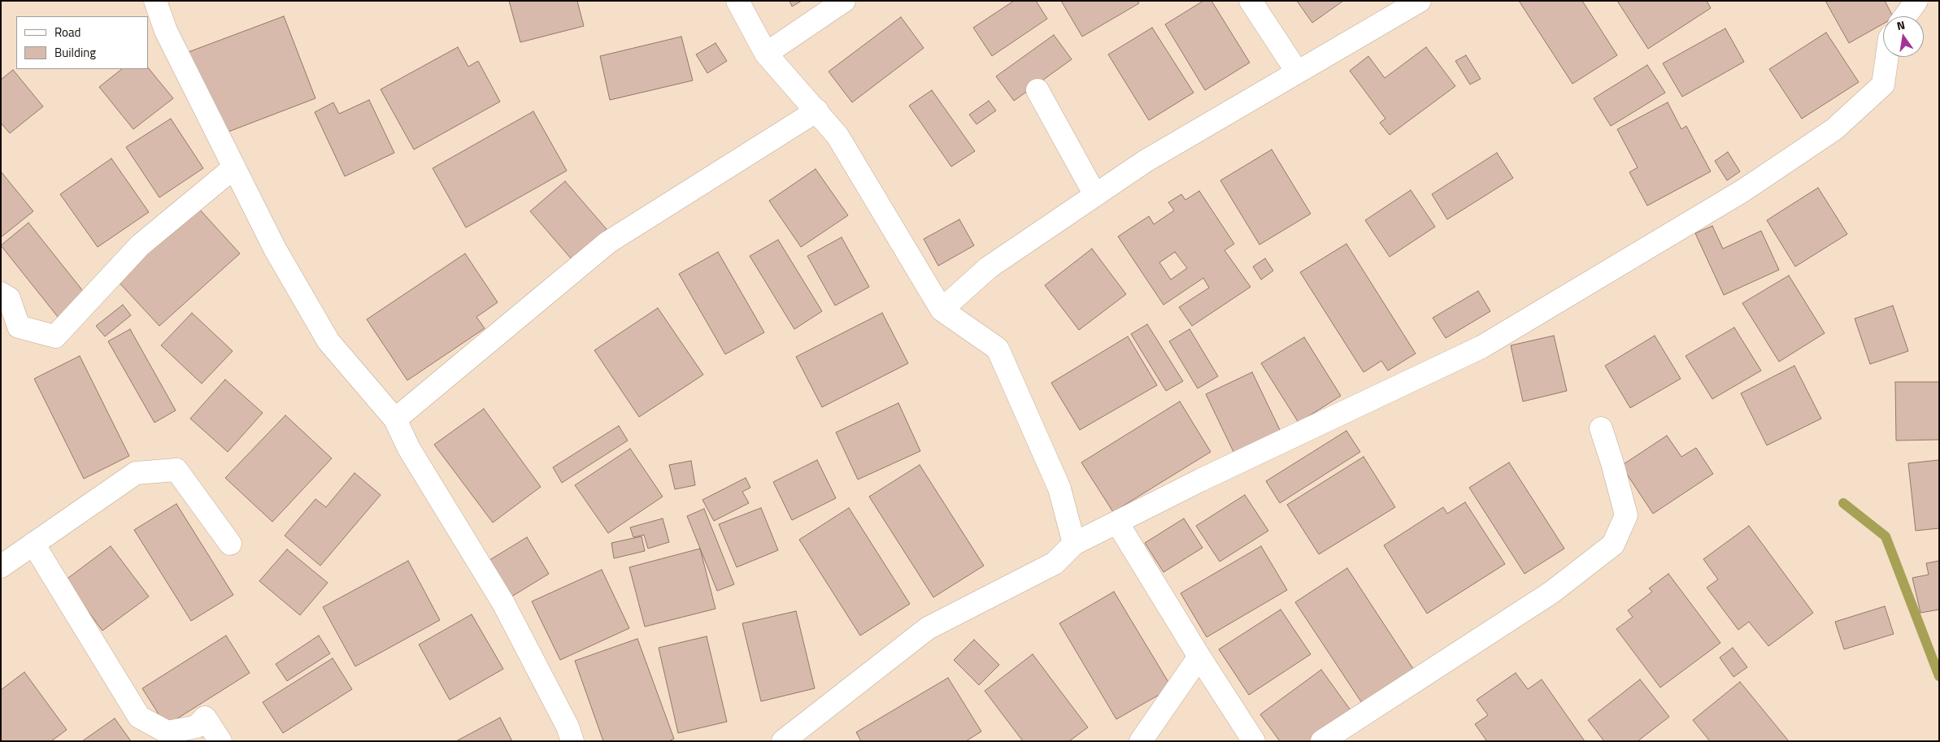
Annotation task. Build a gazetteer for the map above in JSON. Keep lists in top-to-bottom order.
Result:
{
  "legend": ["Road", "Building"],
  "north": "top"
}
